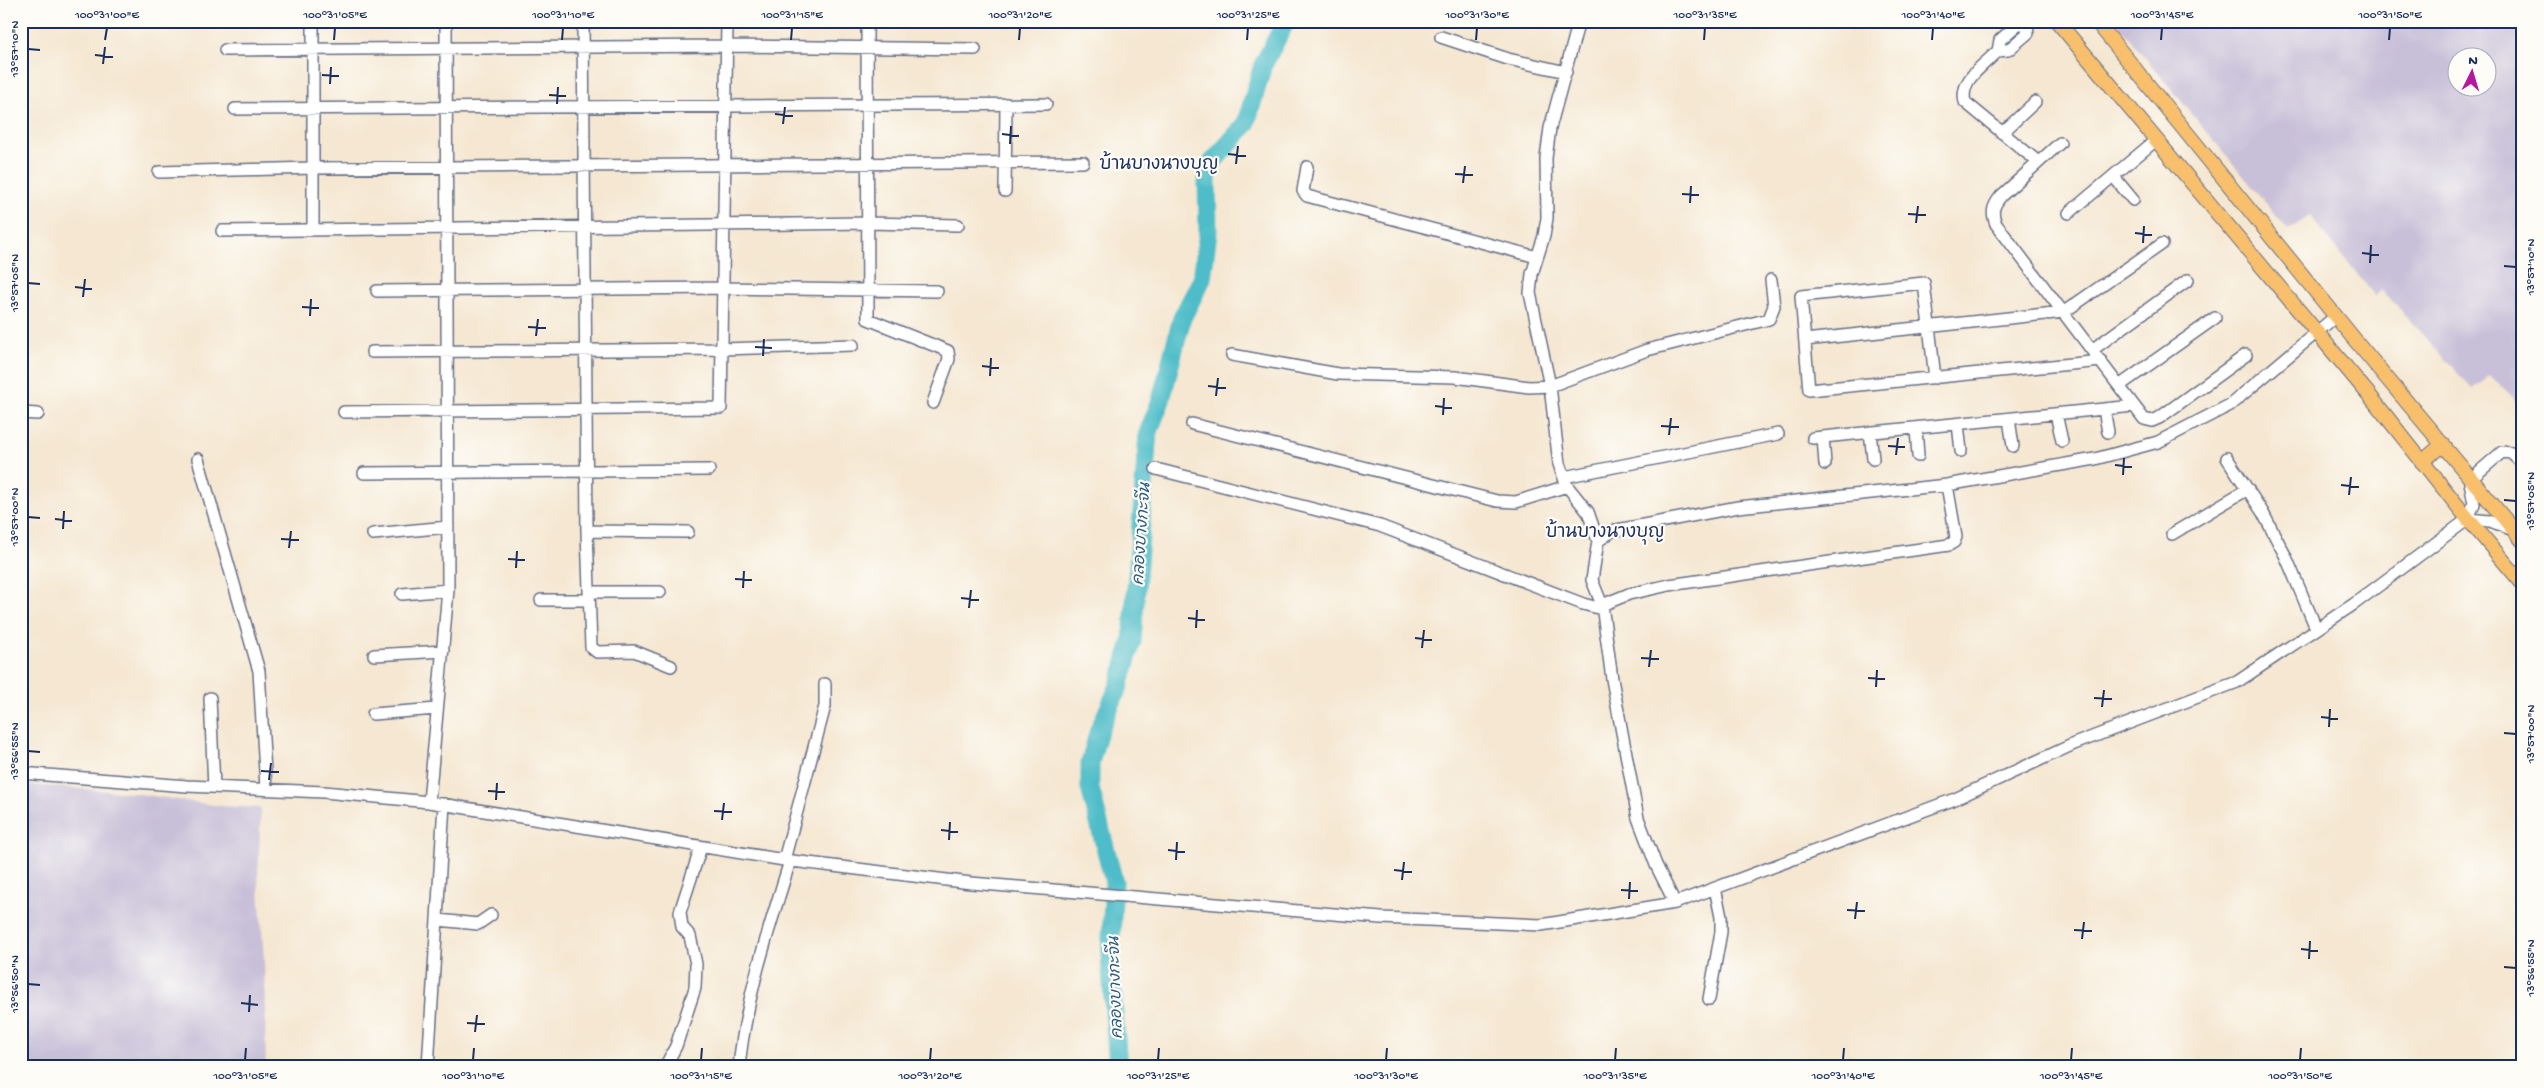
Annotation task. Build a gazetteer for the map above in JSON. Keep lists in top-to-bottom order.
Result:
{
  "districts": ["บ้านบางนางบุญ", "บ้านบางนางบุญ"],
  "water": ["คลองบางกะจีน"],
  "north": "top",
  "coordinates": [
    "100°31'00\"E",
    "100°31'05\"E",
    "100°31'10\"E",
    "100°31'15\"E",
    "100°31'20\"E",
    "100°31'25\"E",
    "100°31'30\"E",
    "100°31'35\"E",
    "100°31'40\"E",
    "100°31'45\"E",
    "100°31'50\"E",
    "13°57'10\"N",
    "13°57'05\"N",
    "13°57'00\"N",
    "13°56'55\"N",
    "13°56'50\"N"
  ]
}
